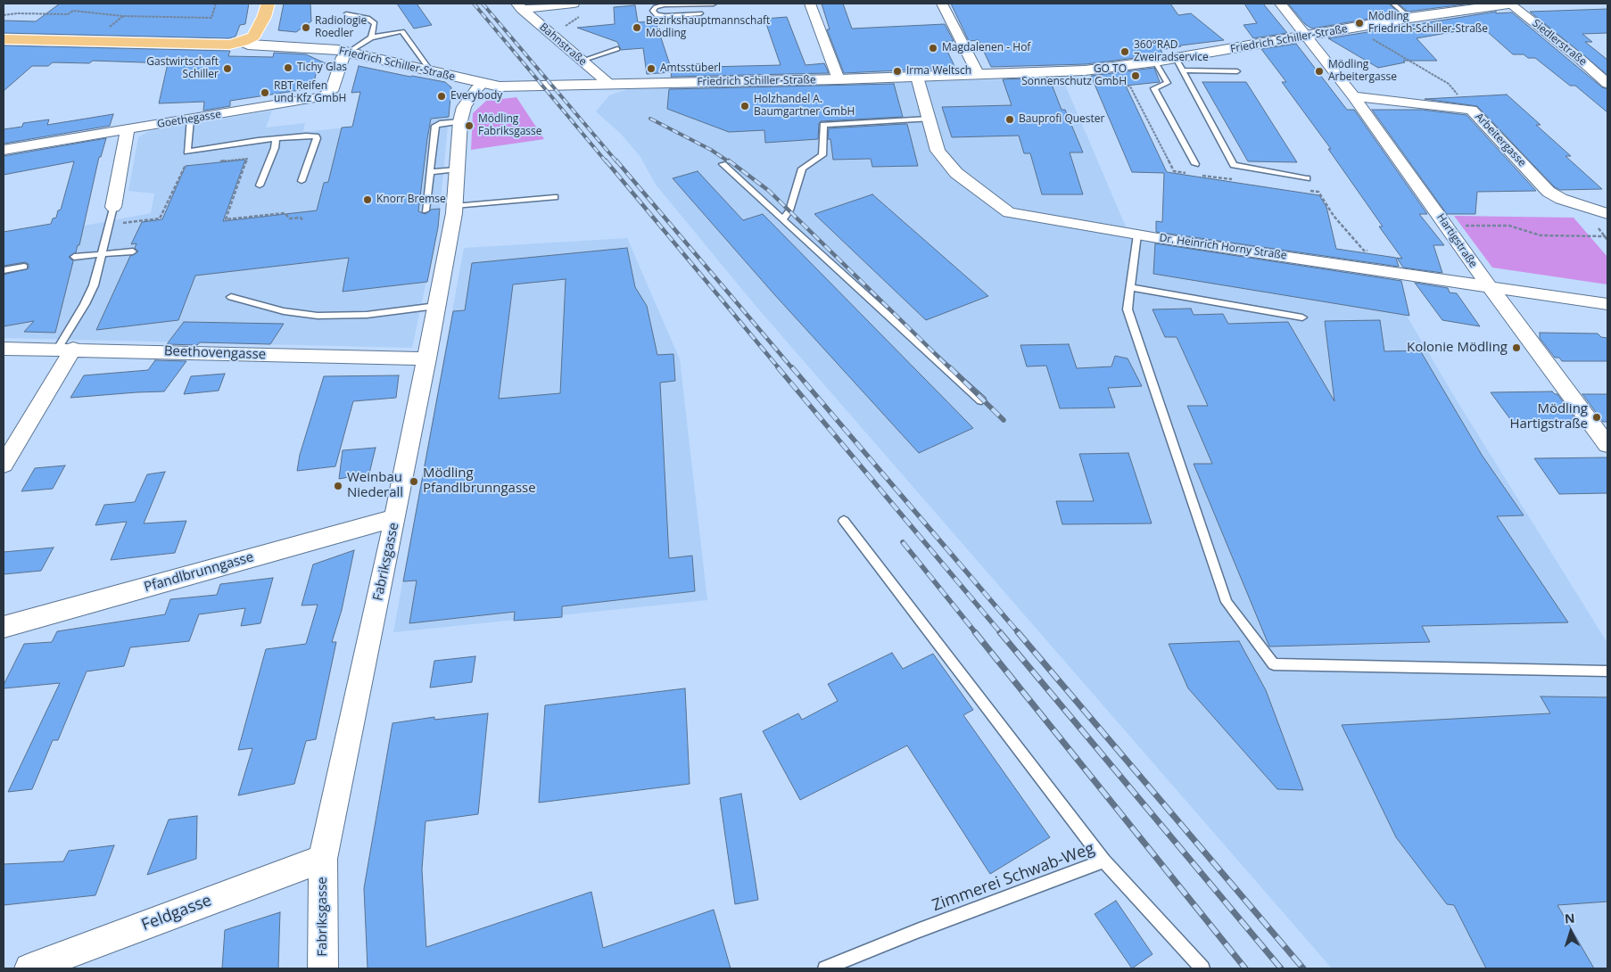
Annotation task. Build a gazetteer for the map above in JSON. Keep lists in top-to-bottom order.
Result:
{
  "streets": {
    "main road": ["Friedrich Schiller-Straße"],
    "street": [
      "Siedlerstraße",
      "Bahnstraße",
      "Goethegasse",
      "Arbeitergasse",
      "Hartigstraße",
      "Dr. Heinrich Horny Straße",
      "Beethovengasse",
      "Fabriksgasse",
      "Pfandlbrunngasse",
      "Feldgasse"
    ],
    "lane": ["Zimmerei Schwab-Weg"]
  },
  "crossings": [
    ["Friedrich Schiller-Straße", "Siedlerstraße"],
    ["Friedrich Schiller-Straße", "Bahnstraße"],
    ["Friedrich Schiller-Straße", "Goethegasse"],
    ["Friedrich Schiller-Straße", "Hartigstraße"],
    ["Friedrich Schiller-Straße", "Dr. Heinrich Horny Straße"],
    ["Friedrich Schiller-Straße", "Fabriksgasse"],
    ["Arbeitergasse", "Hartigstraße"],
    ["Hartigstraße", "Dr. Heinrich Horny Straße"],
    ["Beethovengasse", "Fabriksgasse"],
    ["Fabriksgasse", "Pfandlbrunngasse"],
    ["Fabriksgasse", "Feldgasse"]
  ],
  "places": [
    "Mödling Friedrich-Schiller-Straße",
    "Radiologie Roedler",
    "Bezirkshauptmannschaft Mödling",
    "Magdalenen - Hof",
    "360°RAD Zweiradservice",
    "Tichy Glas",
    "Gastwirtschaft Schiller",
    "Amtsstüberl",
    "Irma Weltsch",
    "Mödling Arbeitergasse",
    "GO TO Sonnenschutz GmbH",
    "RBT Reifen und Kfz GmbH",
    "Everybody",
    "Holzhandel A. Baumgartner GmbH",
    "Bauprofi Quester",
    "Mödling Fabriksgasse",
    "Knorr Bremse",
    "Kolonie Mödling",
    "Mödling Hartigstraße",
    "Mödling Pfandlbrunngasse",
    "Weinbau Niederall"
  ],
  "north": "top"
}
